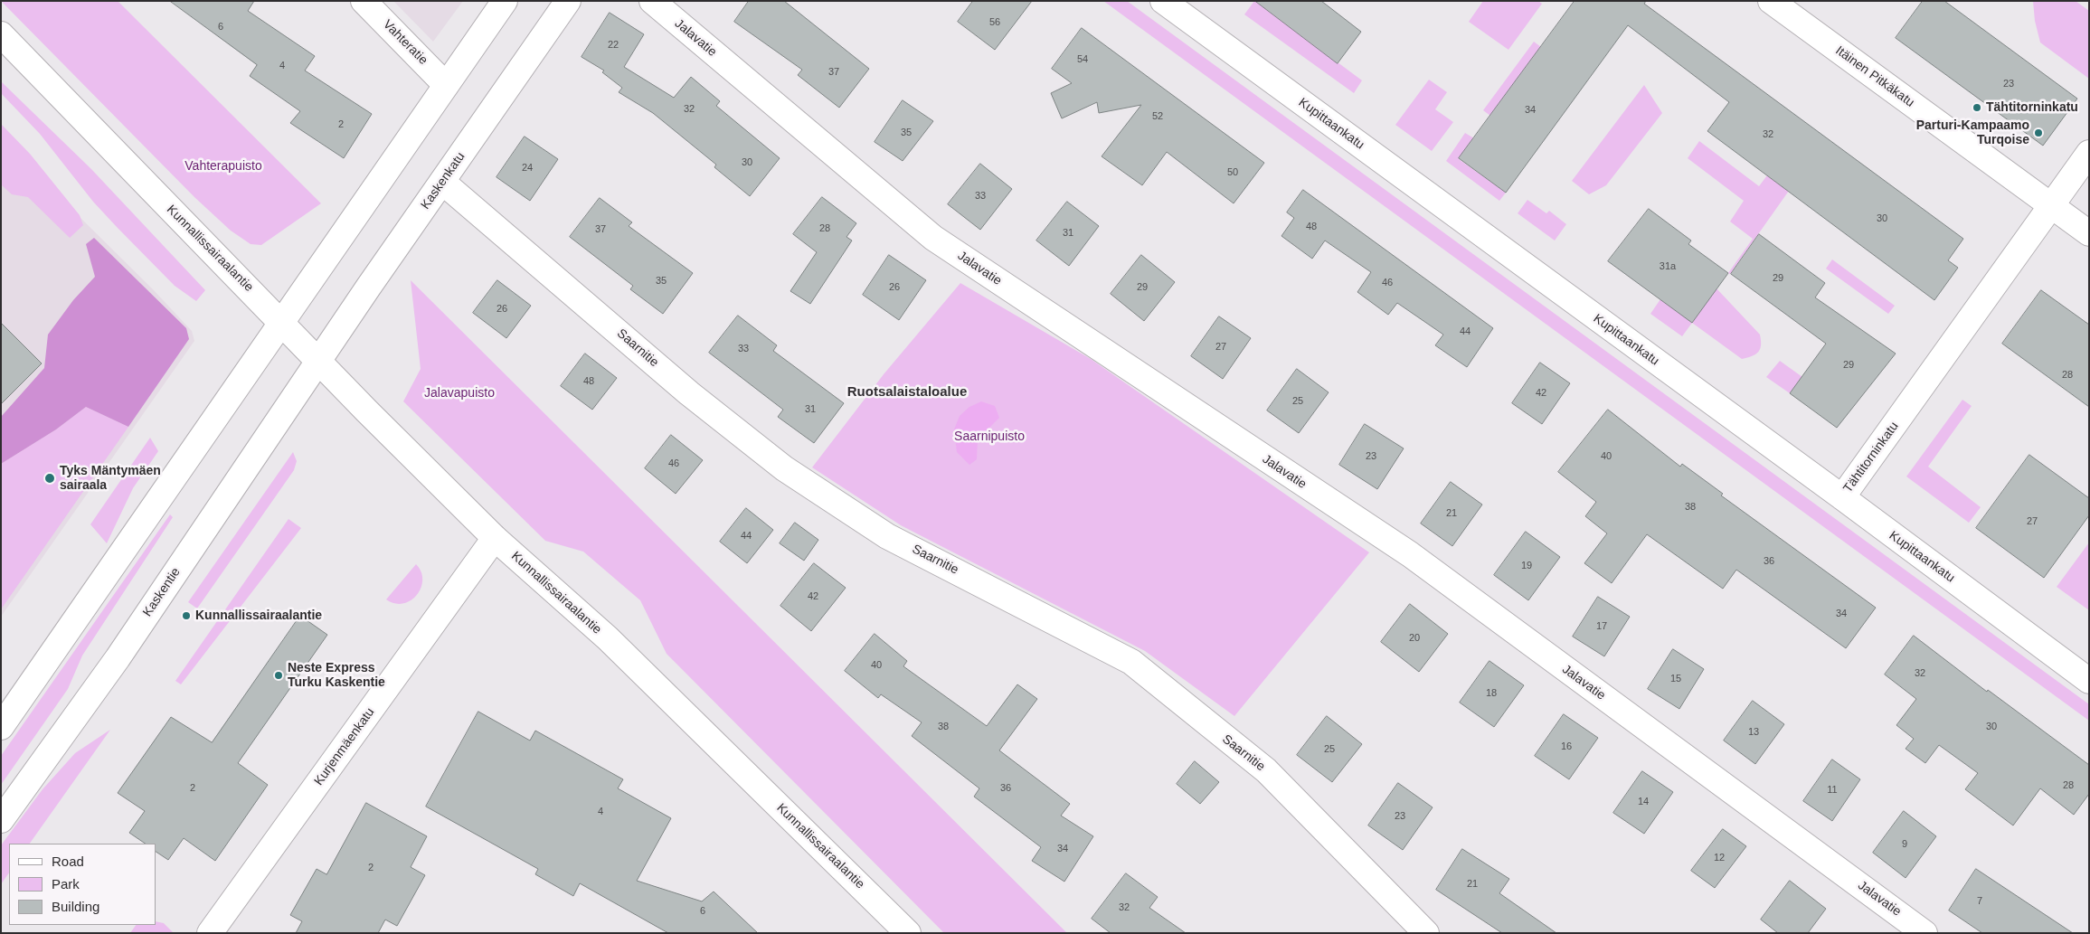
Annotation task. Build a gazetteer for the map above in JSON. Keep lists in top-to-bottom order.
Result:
{
  "streets": {
    "street": [
      "Jalavatie",
      "Vahteratie",
      "Itäinen Pitkäkatu",
      "Kupittaankatu",
      "Kaskenkatu",
      "Kunnallissairaalantie",
      "Saarnitie",
      "Tähtitorninkatu",
      "Kaskentie",
      "Kurjenmäenkatu"
    ]
  },
  "crossings": [
    ["Itäinen Pitkäkatu", "Tähtitorninkatu"],
    ["Kupittaankatu", "Tähtitorninkatu"],
    ["Kaskenkatu", "Kunnallissairaalantie"],
    ["Kaskenkatu", "Saarnitie"],
    ["Kaskenkatu", "Kaskentie"],
    ["Kunnallissairaalantie", "Kaskentie"],
    ["Kunnallissairaalantie", "Kurjenmäenkatu"]
  ],
  "districts": ["Ruotsalaistaloalue"],
  "parks": ["Vahterapuisto", "Jalavapuisto", "Saarnipuisto"],
  "places": [
    "Tähtitorninkatu",
    "Parturi-Kampaamo Turqoise",
    "Tyks Mäntymäen sairaala",
    "Kunnallissairaalantie",
    "Neste Express Turku Kaskentie"
  ],
  "house_numbers": [
    "56",
    "6",
    "22",
    "54",
    "4",
    "37",
    "23",
    "32",
    "34",
    "52",
    "2",
    "35",
    "32",
    "30",
    "24",
    "50",
    "33",
    "30",
    "48",
    "28",
    "37",
    "31",
    "31a",
    "29",
    "35",
    "46",
    "26",
    "29",
    "26",
    "44",
    "27",
    "33",
    "29",
    "28",
    "48",
    "42",
    "25",
    "31",
    "23",
    "40",
    "46",
    "38",
    "21",
    "27",
    "44",
    "36",
    "19",
    "42",
    "34",
    "17",
    "20",
    "40",
    "32",
    "15",
    "18",
    "38",
    "30",
    "13",
    "16",
    "25",
    "28",
    "2",
    "36",
    "11",
    "14",
    "4",
    "23",
    "9",
    "34",
    "12",
    "2",
    "21",
    "7",
    "32",
    "6"
  ],
  "legend": ["Road", "Park", "Building"]
}
